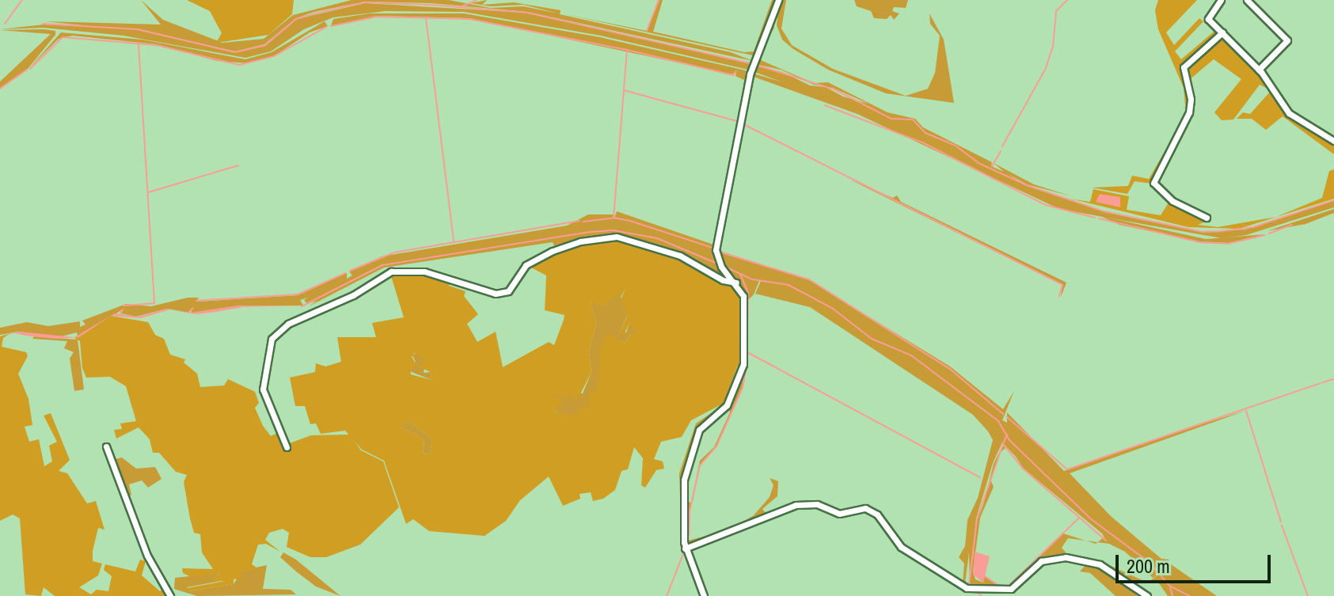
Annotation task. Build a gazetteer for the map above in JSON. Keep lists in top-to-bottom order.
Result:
{
  "scale_bar": "200 m"
}
